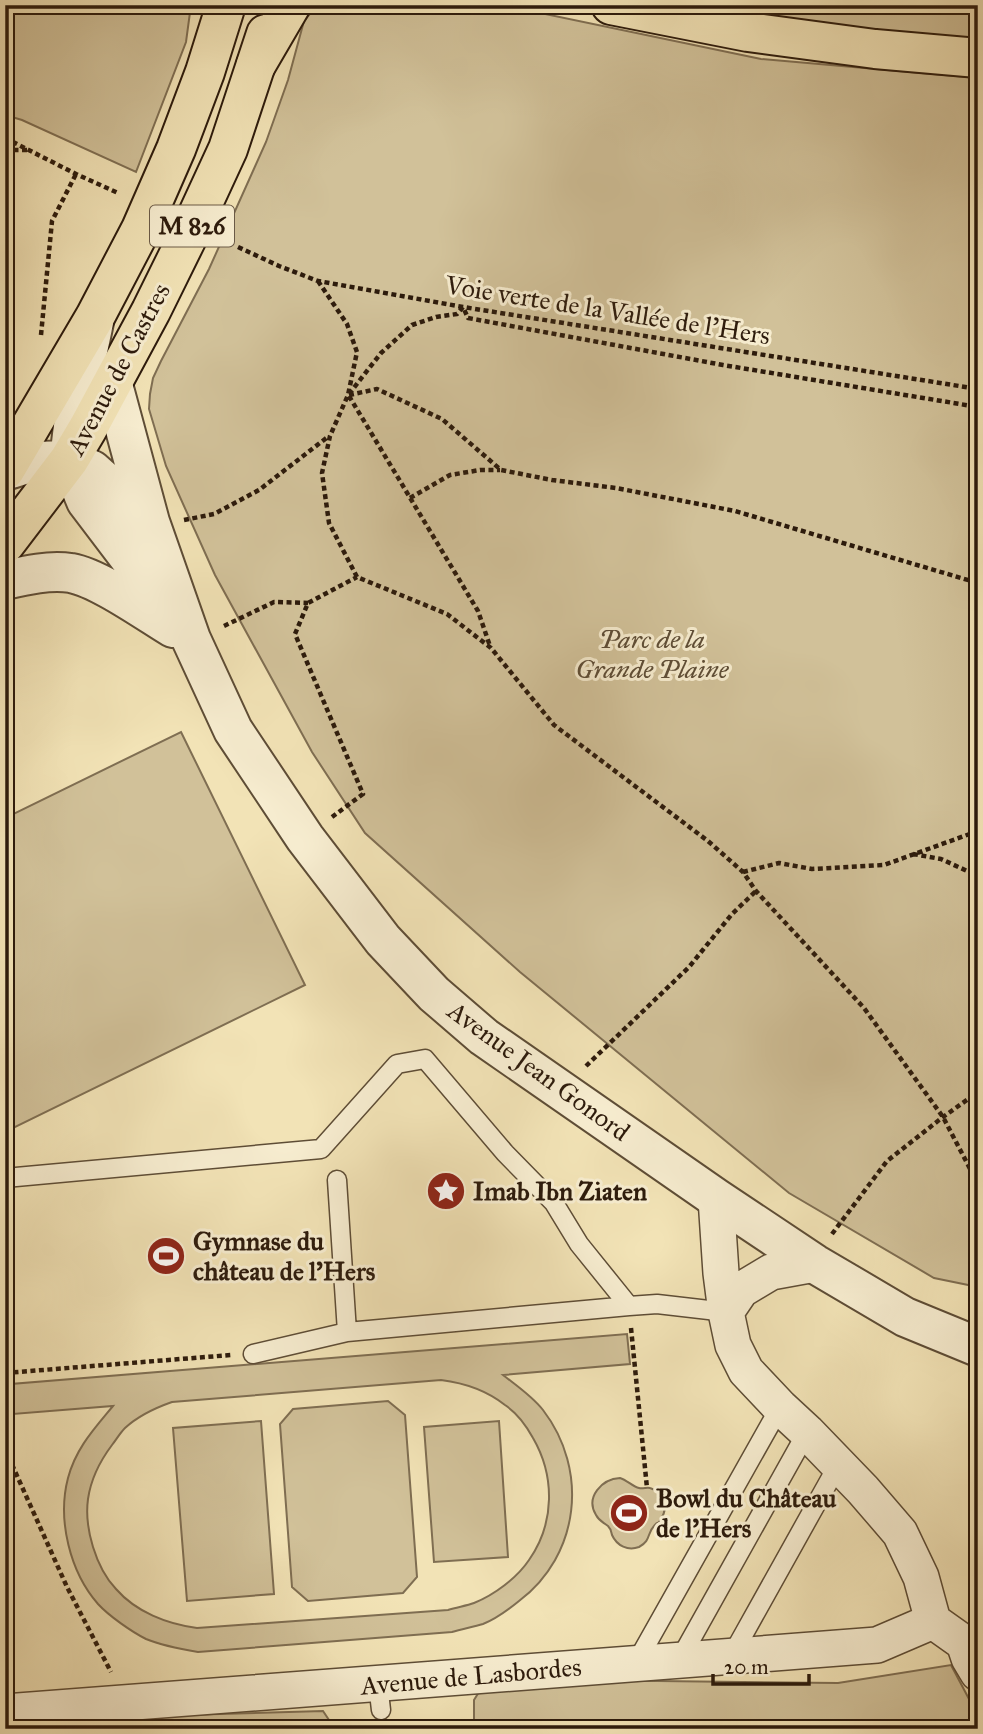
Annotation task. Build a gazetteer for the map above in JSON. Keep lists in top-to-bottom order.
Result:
{
  "streets": {
    "main road": ["M 826", "Avenue de Castres"],
    "street": ["Avenue Jean Gonord", "Avenue de Lasbordes"],
    "path": ["Voie verte de la Vallée de l'Hers"]
  },
  "crossings": [
    ["M 826", "Avenue de Castres"],
    ["Avenue de Castres", "Avenue Jean Gonord"]
  ],
  "parks": ["Parc de la Grande Plaine"],
  "places": {
    "place": ["Imab Ibn Ziaten"],
    "sports": ["Gymnase du château de l'Hers", "Bowl du Château de l'Hers"]
  },
  "scale_bar": "20 m"
}
